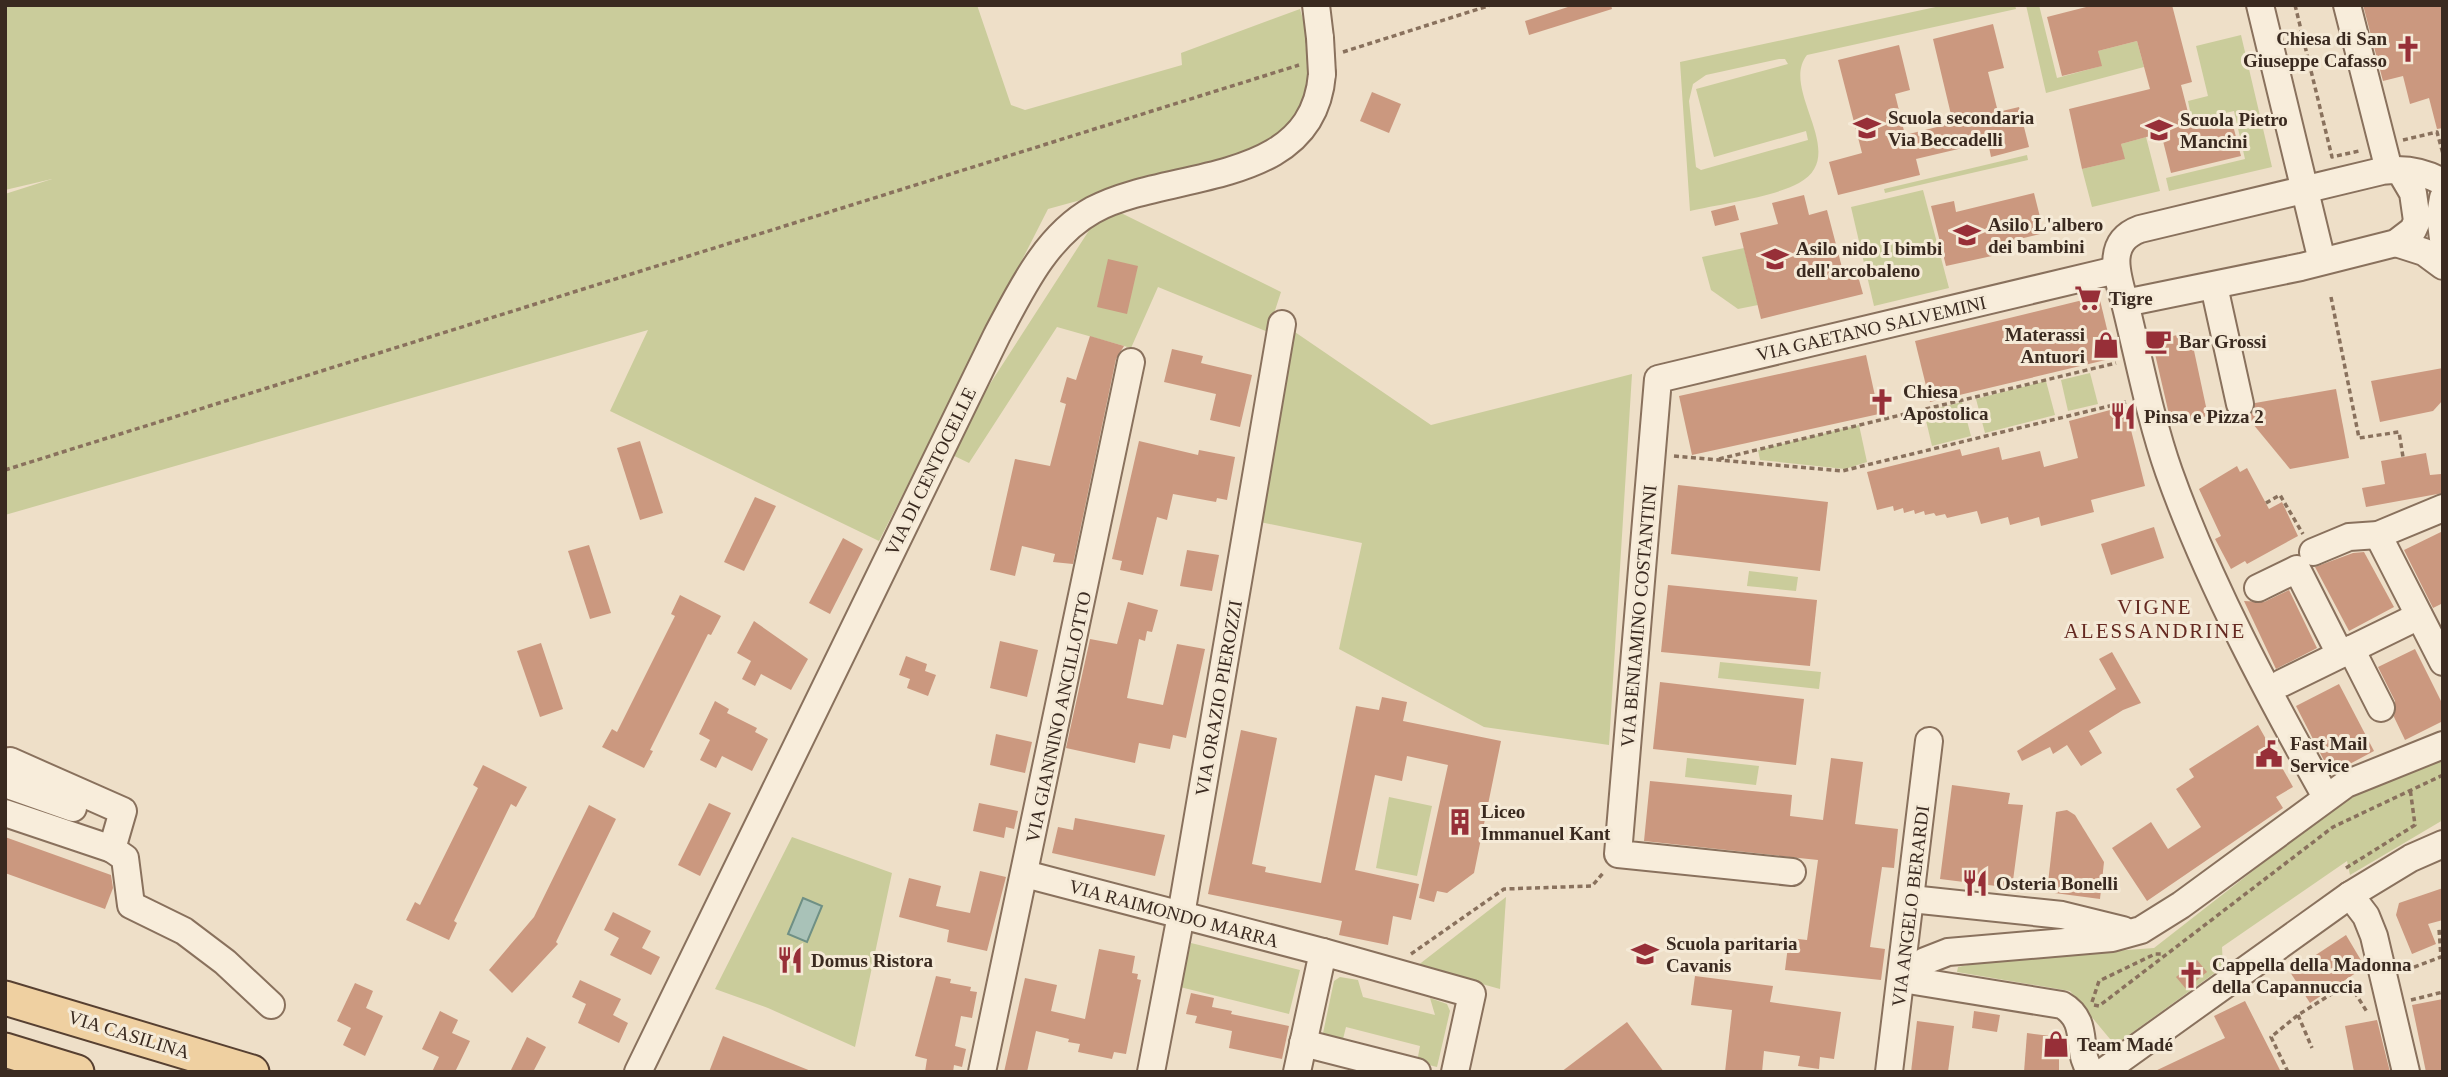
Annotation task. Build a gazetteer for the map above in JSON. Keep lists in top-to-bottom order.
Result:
{
  "streets": {
    "main road": ["VIA CASILINA"],
    "street": [
      "VIA GAETANO SALVEMINI",
      "VIA DI CENTOCELLE",
      "VIA BENIAMINO COSTANTINI",
      "VIA ORAZIO PIEROZZI",
      "VIA GIANNINO ANCILLOTTO",
      "VIA ANGELO BERARDI",
      "VIA RAIMONDO MARRA"
    ]
  },
  "crossings": [
    ["VIA GAETANO SALVEMINI", "VIA BENIAMINO COSTANTINI"],
    ["VIA ORAZIO PIEROZZI", "VIA RAIMONDO MARRA"],
    ["VIA GIANNINO ANCILLOTTO", "VIA RAIMONDO MARRA"]
  ],
  "districts": ["VIGNE ALESSANDRINE"],
  "places": {
    "church": ["Chiesa di San Giuseppe Cafasso", "Chiesa Apostolica", "Cappella della Madonna della Capannuccia"],
    "school or university": [
      "Scuola secondaria Via Beccadelli",
      "Scuola Pietro Mancini",
      "Asilo L'albero dei bambini",
      "Asilo nido I bimbi dell'arcobaleno",
      "Scuola paritaria Cavanis"
    ],
    "supermarket": ["Tigre"],
    "cafe": ["Bar Grossi"],
    "shop": ["Materassi Antuori", "Team Madé"],
    "restaurant": ["Pinsa e Pizza 2", "Osteria Bonelli", "Domus Ristora"],
    "public building": ["Fast Mail Service"],
    "building": ["Liceo Immanuel Kant"]
  }
}
